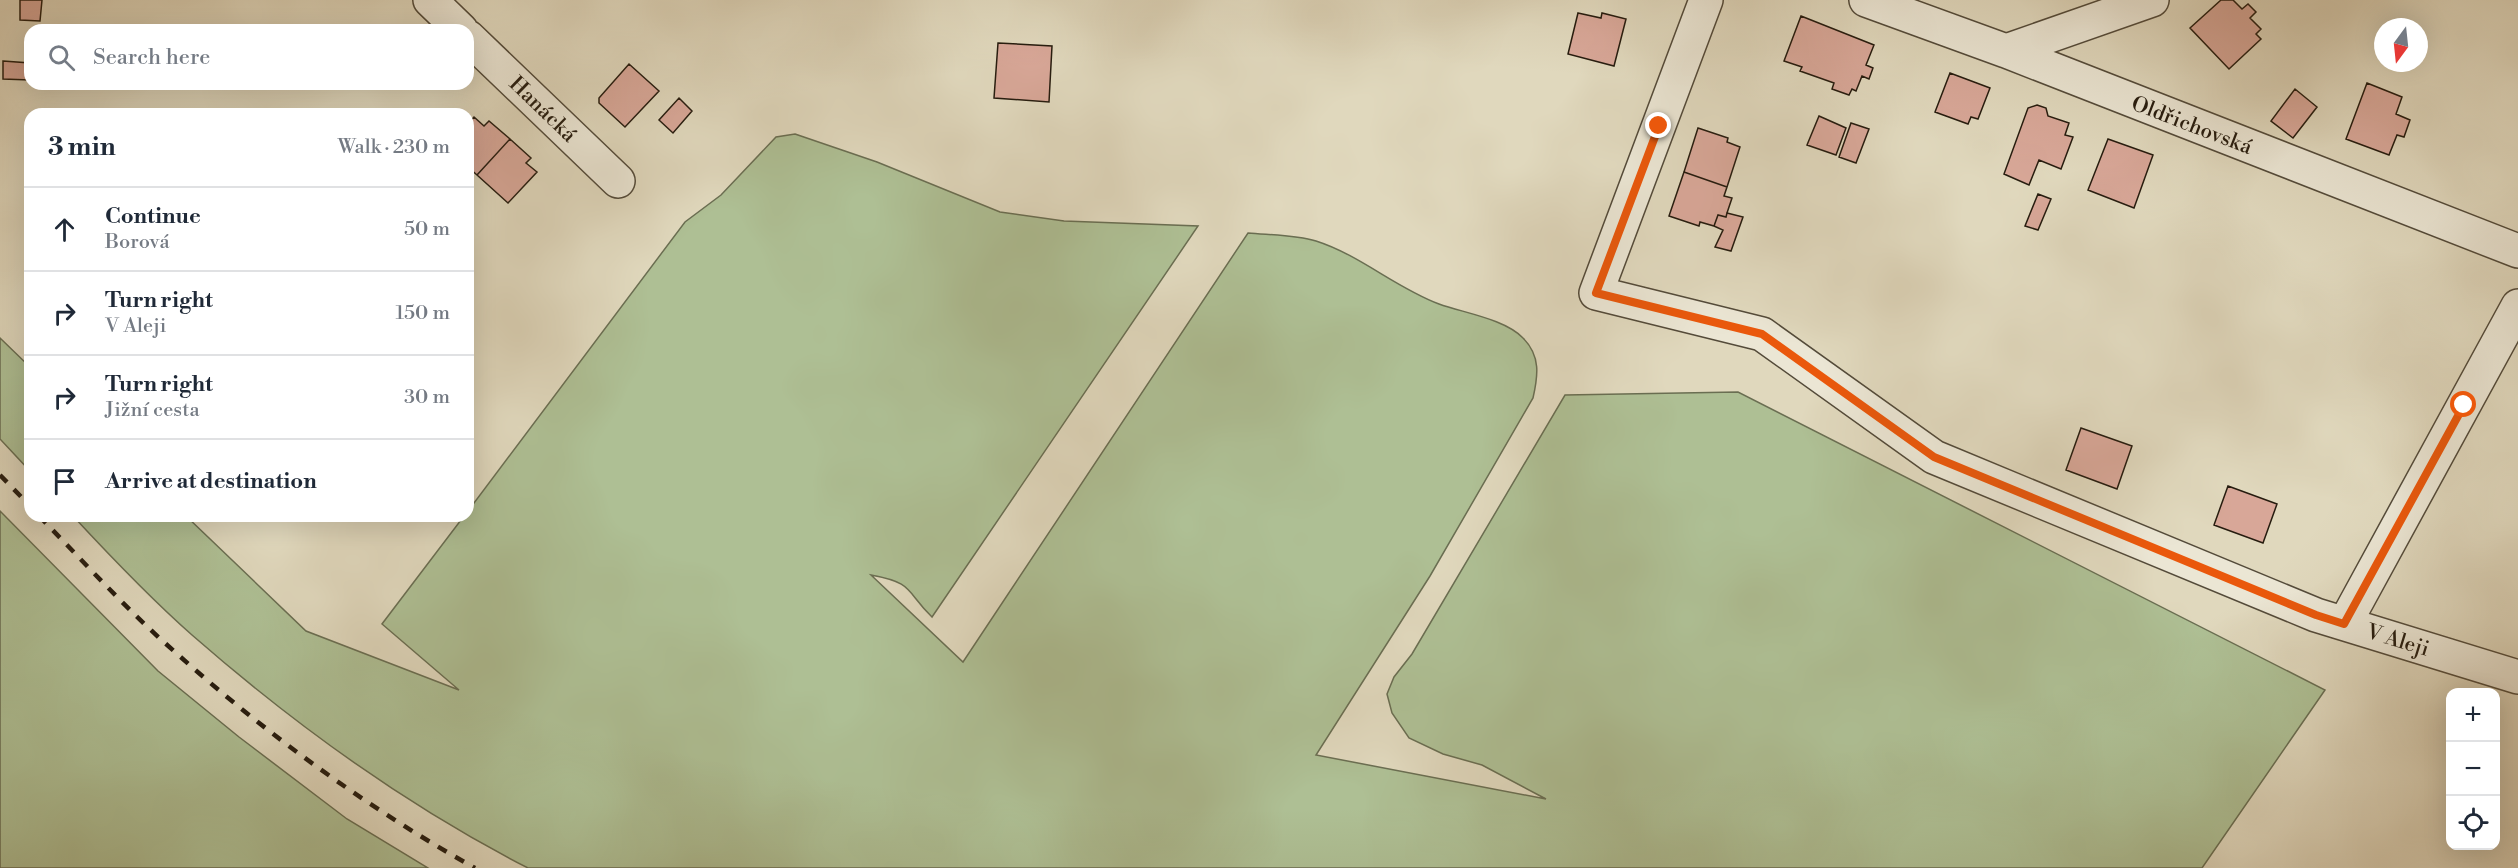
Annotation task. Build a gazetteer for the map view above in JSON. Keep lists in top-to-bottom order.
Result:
{
  "streets": {
    "street": ["Hanácká", "Oldřichovská", "V Aleji"]
  },
  "north": "bottom",
  "page": {
    "search": "Search here",
    "heading": ["3 min", "Walk · 230 m"],
    "list": [
      ["Continue", "Borová", "50 m"],
      ["Turn right", "V Aleji", "150 m"],
      ["Turn right", "Jižní cesta", "30 m"],
      "Arrive at destination"
    ],
    "map_buttons": ["+", "−"]
  }
}
